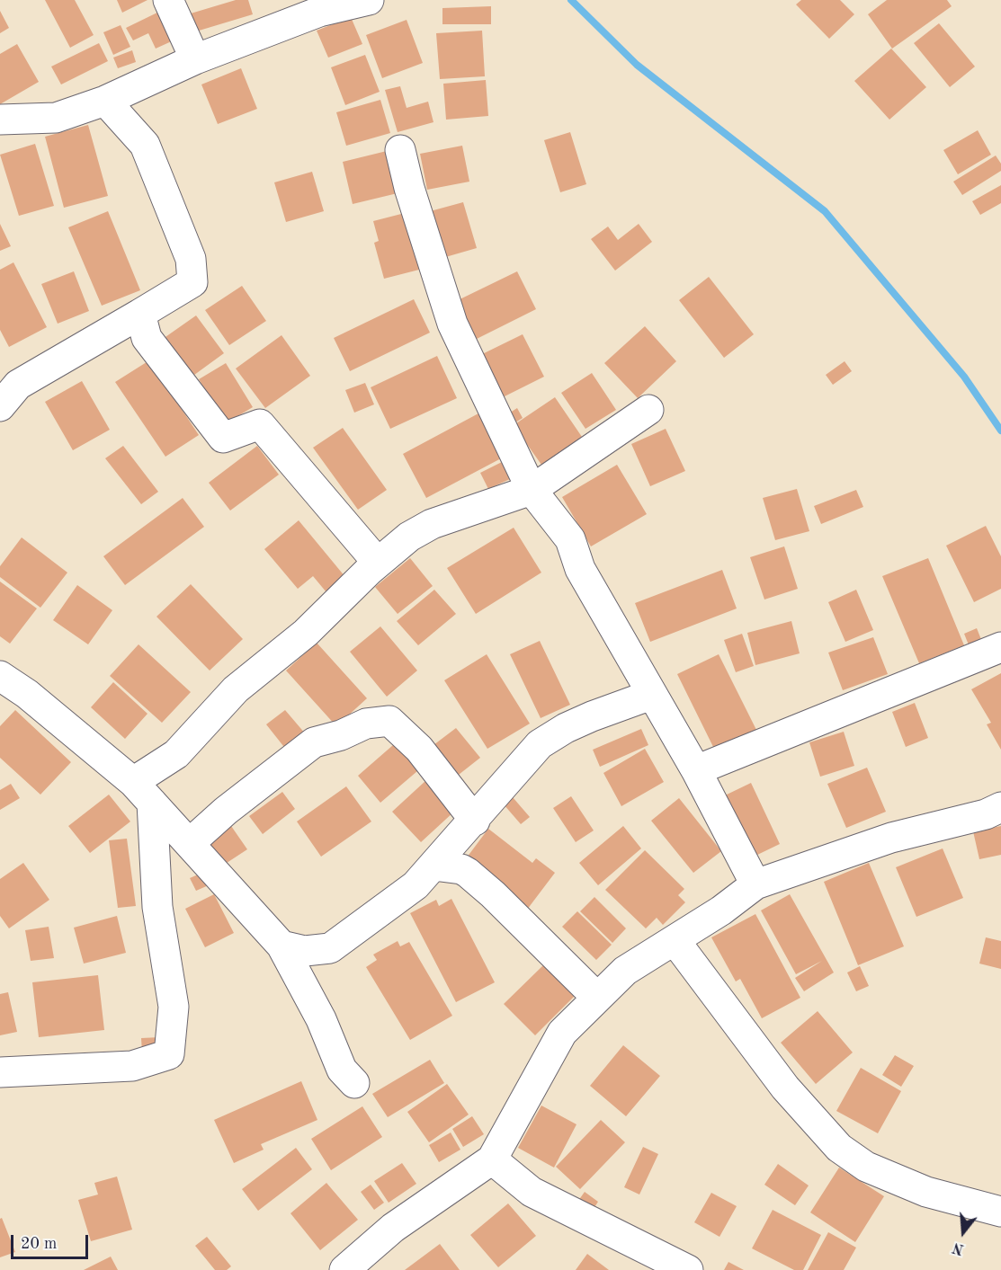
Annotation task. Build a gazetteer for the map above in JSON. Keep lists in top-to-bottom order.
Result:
{
  "scale_bar": "20 m",
  "north": "bottom"
}
